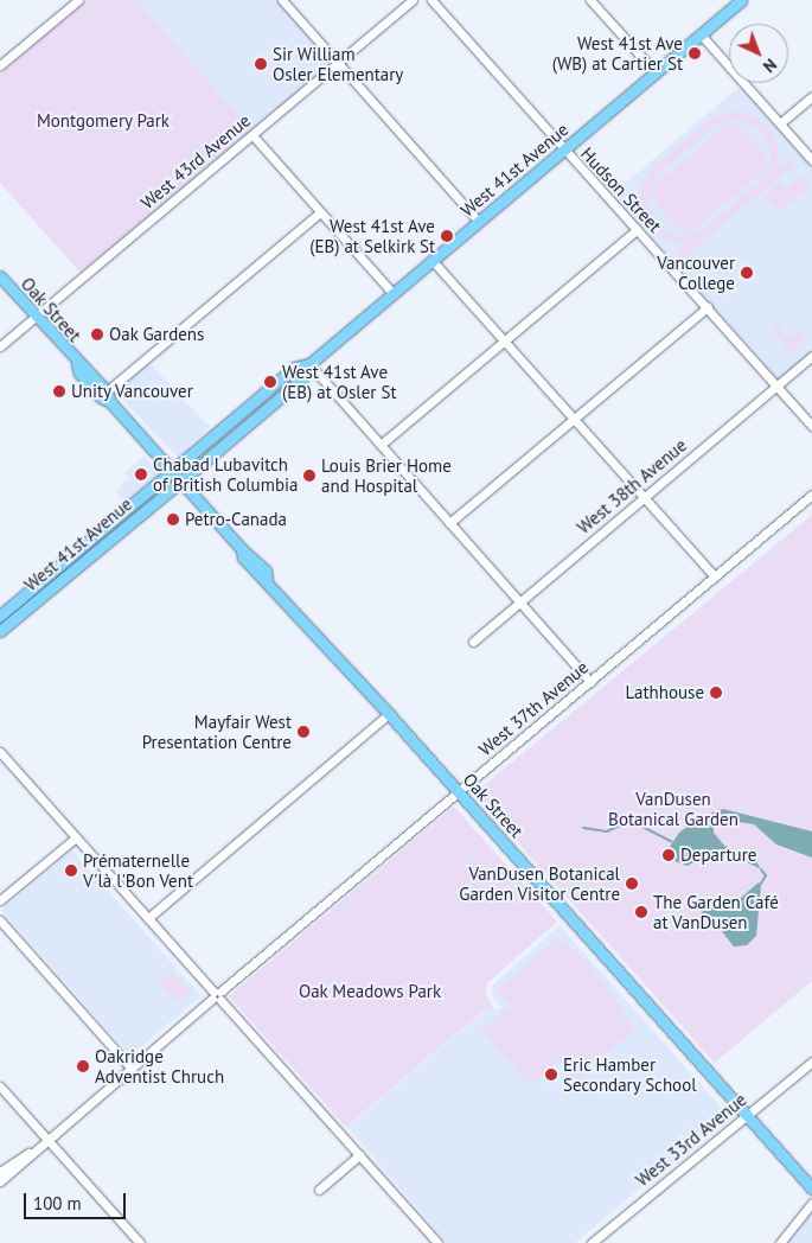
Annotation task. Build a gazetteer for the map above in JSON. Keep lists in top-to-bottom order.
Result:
{
  "streets": {
    "main road": ["West 41st Avenue", "Oak Street"],
    "street": [
      "West 43rd Avenue",
      "Hudson Street",
      "West 38th Avenue",
      "West 37th Avenue",
      "West 33rd Avenue"
    ]
  },
  "crossings": [
    ["West 43rd Avenue", "Oak Street"],
    ["West 41st Avenue", "Hudson Street"],
    ["West 41st Avenue", "Oak Street"],
    ["Hudson Street", "West 38th Avenue"],
    ["Oak Street", "West 37th Avenue"],
    ["Oak Street", "West 33rd Avenue"]
  ],
  "parks": ["Montgomery Park", "VanDusen Botanical Garden", "Oak Meadows Park"],
  "places": [
    "West 41st Ave (WB) at Cartier St",
    "Sir William Osler Elementary",
    "West 41st Ave (EB) at Selkirk St",
    "Vancouver College",
    "Oak Gardens",
    "West 41st Ave (EB) at Osler St",
    "Unity Vancouver",
    "Chabad Lubavitch of British Columbia",
    "Louis Brier Home and Hospital",
    "Petro-Canada",
    "Lathhouse",
    "Mayfair West Presentation Centre",
    "Departure",
    "Prématernelle V'là l'Bon Vent",
    "VanDusen Botanical Garden Visitor Centre",
    "The Garden Café at VanDusen",
    "Oakridge Adventist Chruch",
    "Eric Hamber Secondary School"
  ],
  "scale_bar": "100 m",
  "north": "bottom right"
}
